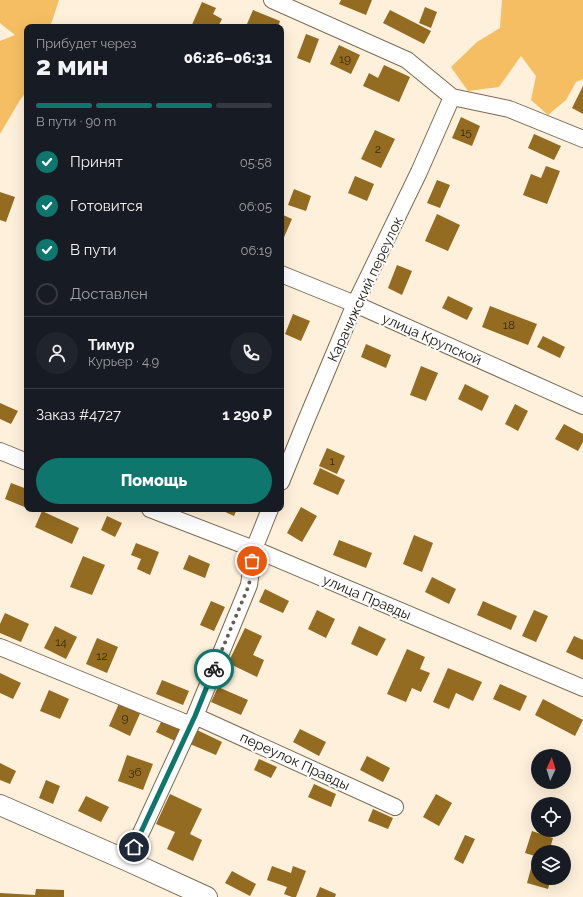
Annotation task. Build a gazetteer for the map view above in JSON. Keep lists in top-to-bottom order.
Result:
{
  "streets": {
    "street": [
      "Карачижский переулок",
      "улица Крупской",
      "улица Правды",
      "переулок Правды"
    ]
  },
  "crossings": [
    ["Карачижский переулок", "улица Крупской"]
  ],
  "house_numbers": [
    "19",
    "15",
    "2",
    "18",
    "1",
    "14",
    "12",
    "9",
    "36"
  ],
  "north": "top",
  "page": {
    "heading": ["2 мин", "Прибудет через", "06:26–06:31"],
    "panel": [
      "Тимур",
      "Курьер · 4.9",
      "Заказ #4727",
      "1 290 ₽"
    ],
    "bar": "В пути · 90 m",
    "list": [
      ["Принят", "05:58"],
      ["Готовится", "06:05"],
      ["В пути", "06:19"],
      "Доставлен"
    ],
    "buttons": "Помощь"
  }
}
